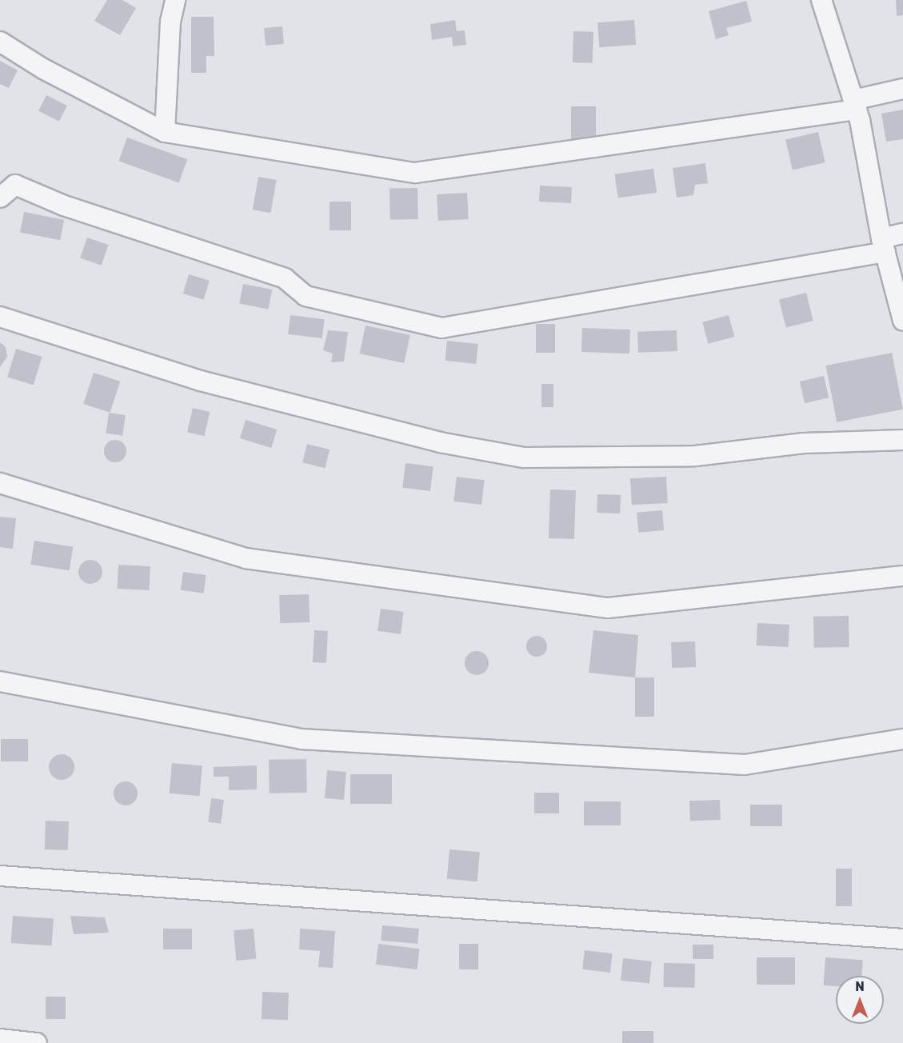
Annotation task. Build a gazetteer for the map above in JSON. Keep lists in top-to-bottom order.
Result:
{
  "north": "top"
}
